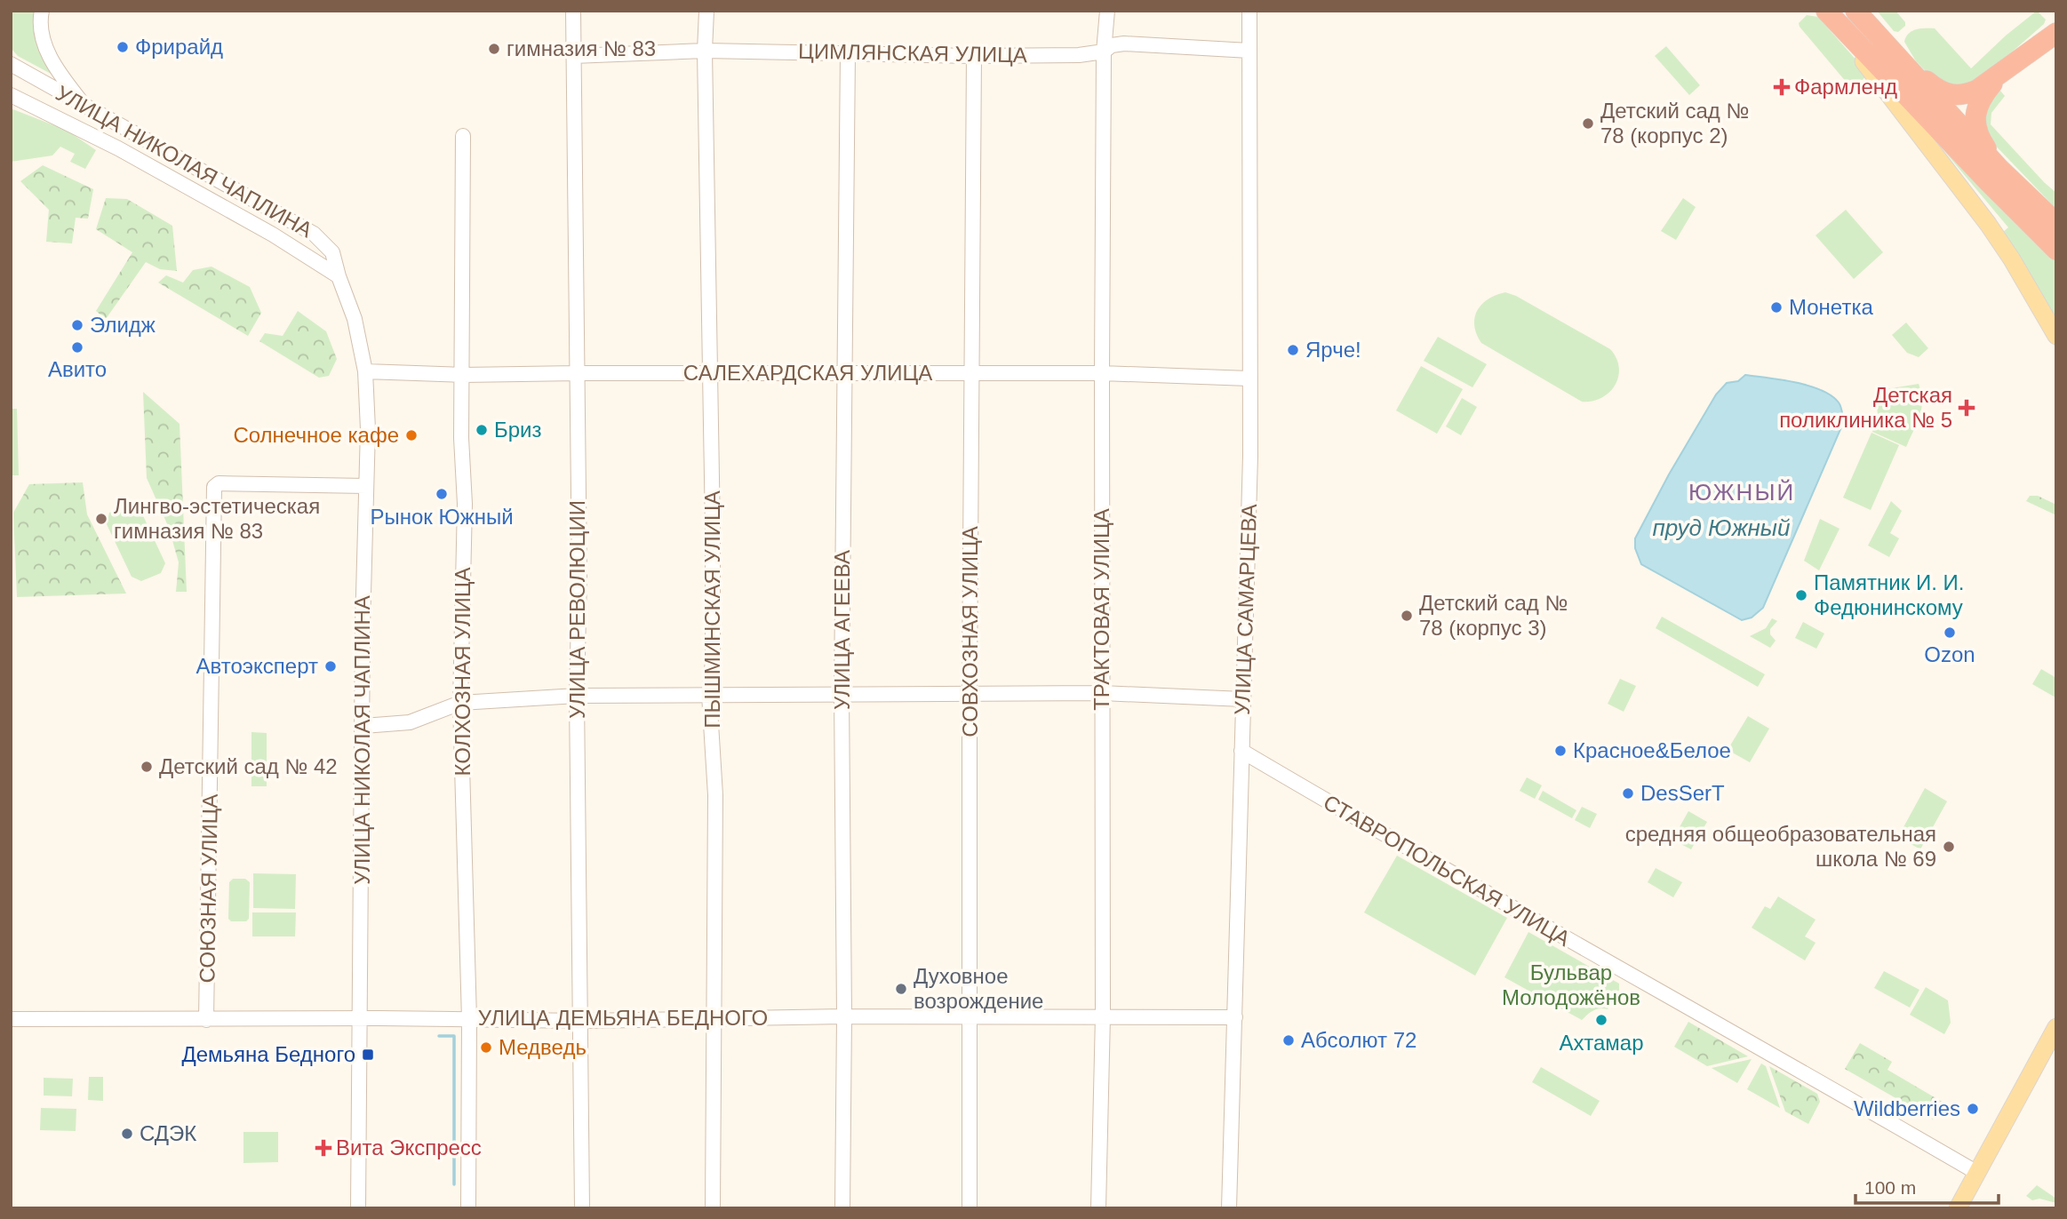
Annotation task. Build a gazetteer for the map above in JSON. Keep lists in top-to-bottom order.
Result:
{
  "streets": {
    "street": [
      "ЦИМЛЯНСКАЯ УЛИЦА",
      "УЛИЦА НИКОЛАЯ ЧАПЛИНА",
      "САЛЕХАРДСКАЯ УЛИЦА",
      "УЛИЦА РЕВОЛЮЦИИ",
      "ПЫШМИНСКАЯ УЛИЦА",
      "ТРАКТОВАЯ УЛИЦА",
      "УЛИЦА САМАРЦЕВА",
      "УЛИЦА АГЕЕВА",
      "СОВХОЗНАЯ УЛИЦА",
      "КОЛХОЗНАЯ УЛИЦА",
      "СТАВРОПОЛЬСКАЯ УЛИЦА",
      "СОЮЗНАЯ УЛИЦА",
      "УЛИЦА ДЕМЬЯНА БЕДНОГО"
    ]
  },
  "crossings": [
    ["ЦИМЛЯНСКАЯ УЛИЦА", "УЛИЦА РЕВОЛЮЦИИ"],
    ["ЦИМЛЯНСКАЯ УЛИЦА", "ПЫШМИНСКАЯ УЛИЦА"],
    ["ЦИМЛЯНСКАЯ УЛИЦА", "ТРАКТОВАЯ УЛИЦА"],
    ["ЦИМЛЯНСКАЯ УЛИЦА", "УЛИЦА САМАРЦЕВА"],
    ["ЦИМЛЯНСКАЯ УЛИЦА", "УЛИЦА АГЕЕВА"],
    ["ЦИМЛЯНСКАЯ УЛИЦА", "СОВХОЗНАЯ УЛИЦА"],
    ["УЛИЦА НИКОЛАЯ ЧАПЛИНА", "САЛЕХАРДСКАЯ УЛИЦА"],
    ["УЛИЦА НИКОЛАЯ ЧАПЛИНА", "СОЮЗНАЯ УЛИЦА"],
    ["УЛИЦА НИКОЛАЯ ЧАПЛИНА", "УЛИЦА ДЕМЬЯНА БЕДНОГО"],
    ["САЛЕХАРДСКАЯ УЛИЦА", "УЛИЦА РЕВОЛЮЦИИ"],
    ["САЛЕХАРДСКАЯ УЛИЦА", "ПЫШМИНСКАЯ УЛИЦА"],
    ["САЛЕХАРДСКАЯ УЛИЦА", "ТРАКТОВАЯ УЛИЦА"],
    ["САЛЕХАРДСКАЯ УЛИЦА", "УЛИЦА САМАРЦЕВА"],
    ["САЛЕХАРДСКАЯ УЛИЦА", "УЛИЦА АГЕЕВА"],
    ["САЛЕХАРДСКАЯ УЛИЦА", "СОВХОЗНАЯ УЛИЦА"],
    ["САЛЕХАРДСКАЯ УЛИЦА", "КОЛХОЗНАЯ УЛИЦА"],
    ["УЛИЦА РЕВОЛЮЦИИ", "УЛИЦА ДЕМЬЯНА БЕДНОГО"],
    ["ПЫШМИНСКАЯ УЛИЦА", "УЛИЦА ДЕМЬЯНА БЕДНОГО"],
    ["ТРАКТОВАЯ УЛИЦА", "УЛИЦА ДЕМЬЯНА БЕДНОГО"],
    ["УЛИЦА САМАРЦЕВА", "СТАВРОПОЛЬСКАЯ УЛИЦА"],
    ["УЛИЦА САМАРЦЕВА", "УЛИЦА ДЕМЬЯНА БЕДНОГО"],
    ["УЛИЦА АГЕЕВА", "УЛИЦА ДЕМЬЯНА БЕДНОГО"],
    ["СОВХОЗНАЯ УЛИЦА", "УЛИЦА ДЕМЬЯНА БЕДНОГО"],
    ["КОЛХОЗНАЯ УЛИЦА", "УЛИЦА ДЕМЬЯНА БЕДНОГО"],
    ["СОЮЗНАЯ УЛИЦА", "УЛИЦА ДЕМЬЯНА БЕДНОГО"]
  ],
  "districts": ["ЮЖНЫЙ"],
  "water": ["пруд Южный"],
  "parks": ["Бульвар Молодожёнов"],
  "places": {
    "other": [
      "Фрирайд",
      "гимназия № 83",
      "Детский сад № 78 (корпус 2)",
      "Монетка",
      "Элидж",
      "Авито",
      "Ярче!",
      "Бриз",
      "Солнечное кафе",
      "Рынок Южный",
      "Лингво-эстетическая гимназия № 83",
      "Памятник И. И. Федюнинскому",
      "Детский сад № 78 (корпус 3)",
      "Ozon",
      "Автоэксперт",
      "Красное&Белое",
      "Детский сад № 42",
      "DesSerT",
      "средняя общеобразовательная школа № 69",
      "Духовное возрождение",
      "Ахтамар",
      "Абсолют 72",
      "Медведь",
      "Wildberries",
      "СДЭК"
    ],
    "health": ["Фармленд", "Детская поликлиника № 5", "Вита Экспресс"],
    "transit": ["Демьяна Бедного"]
  },
  "scale_bar": "100 m"
}
